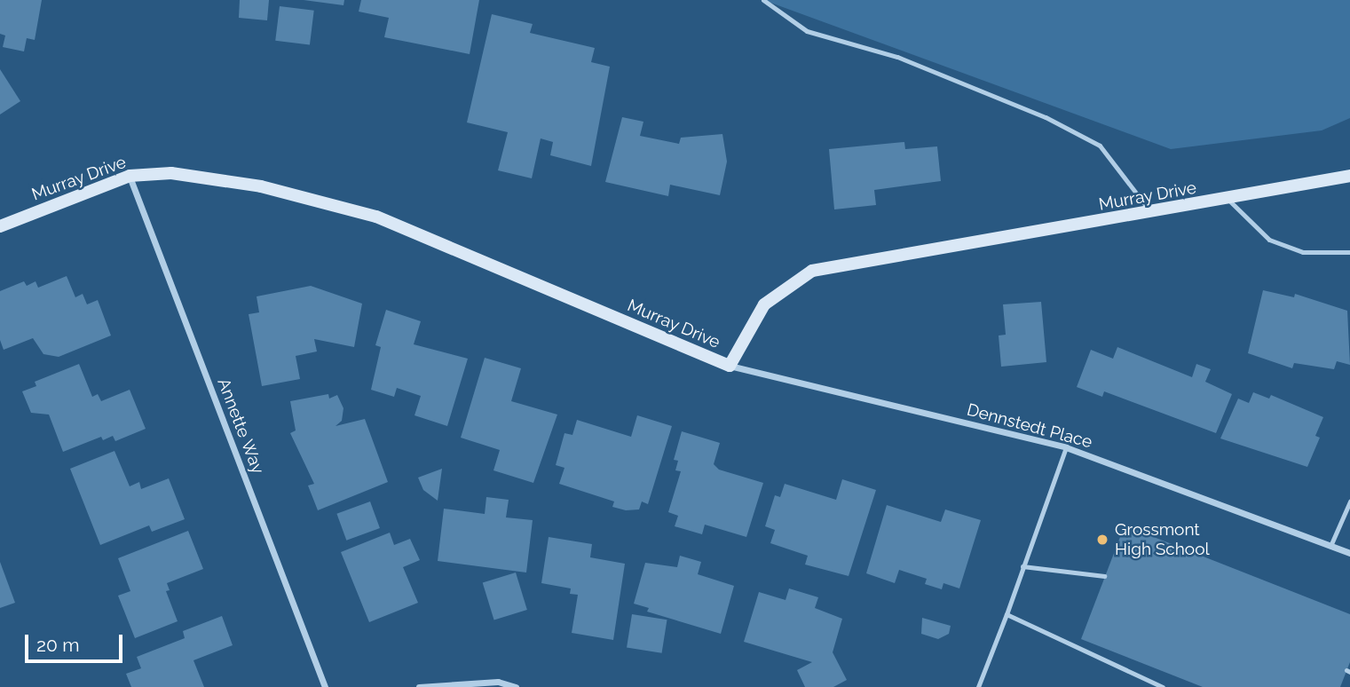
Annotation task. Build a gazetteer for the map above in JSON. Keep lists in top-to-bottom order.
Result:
{
  "streets": {
    "street": ["Murray Drive", "Annette Way", "Dennstedt Place"]
  },
  "crossings": [
    ["Murray Drive", "Annette Way"],
    ["Murray Drive", "Dennstedt Place"]
  ],
  "places": ["Grossmont High School"],
  "scale_bar": "20 m"
}
